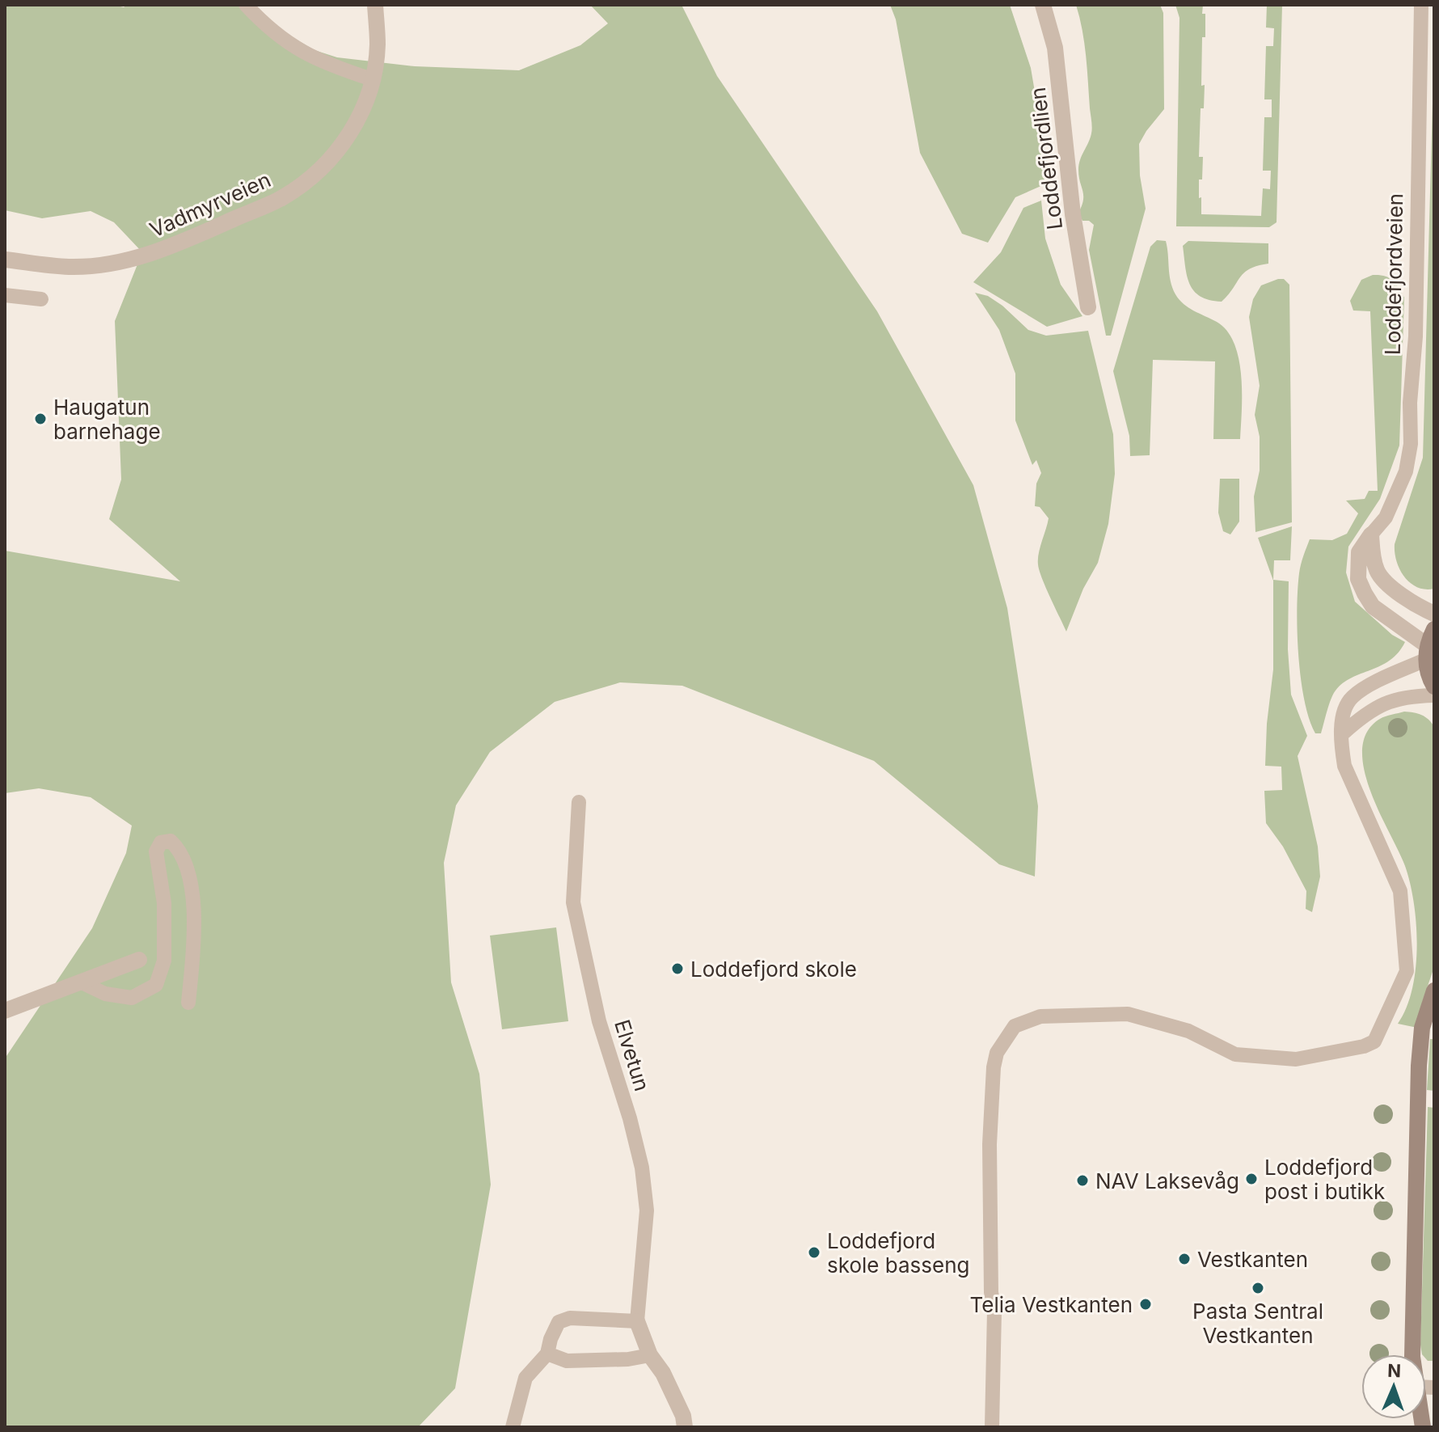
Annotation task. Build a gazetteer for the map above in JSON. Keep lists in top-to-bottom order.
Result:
{
  "streets": {
    "street": [
      "Loddefjordlien",
      "Vadmyrveien",
      "Loddefjordveien",
      "Elvetun"
    ]
  },
  "places": [
    "Haugatun barnehage",
    "Loddefjord skole",
    "Loddefjord post i butikk",
    "NAV Laksevåg",
    "Loddefjord skole basseng",
    "Vestkanten",
    "Pasta Sentral Vestkanten",
    "Telia Vestkanten"
  ],
  "north": "top"
}
